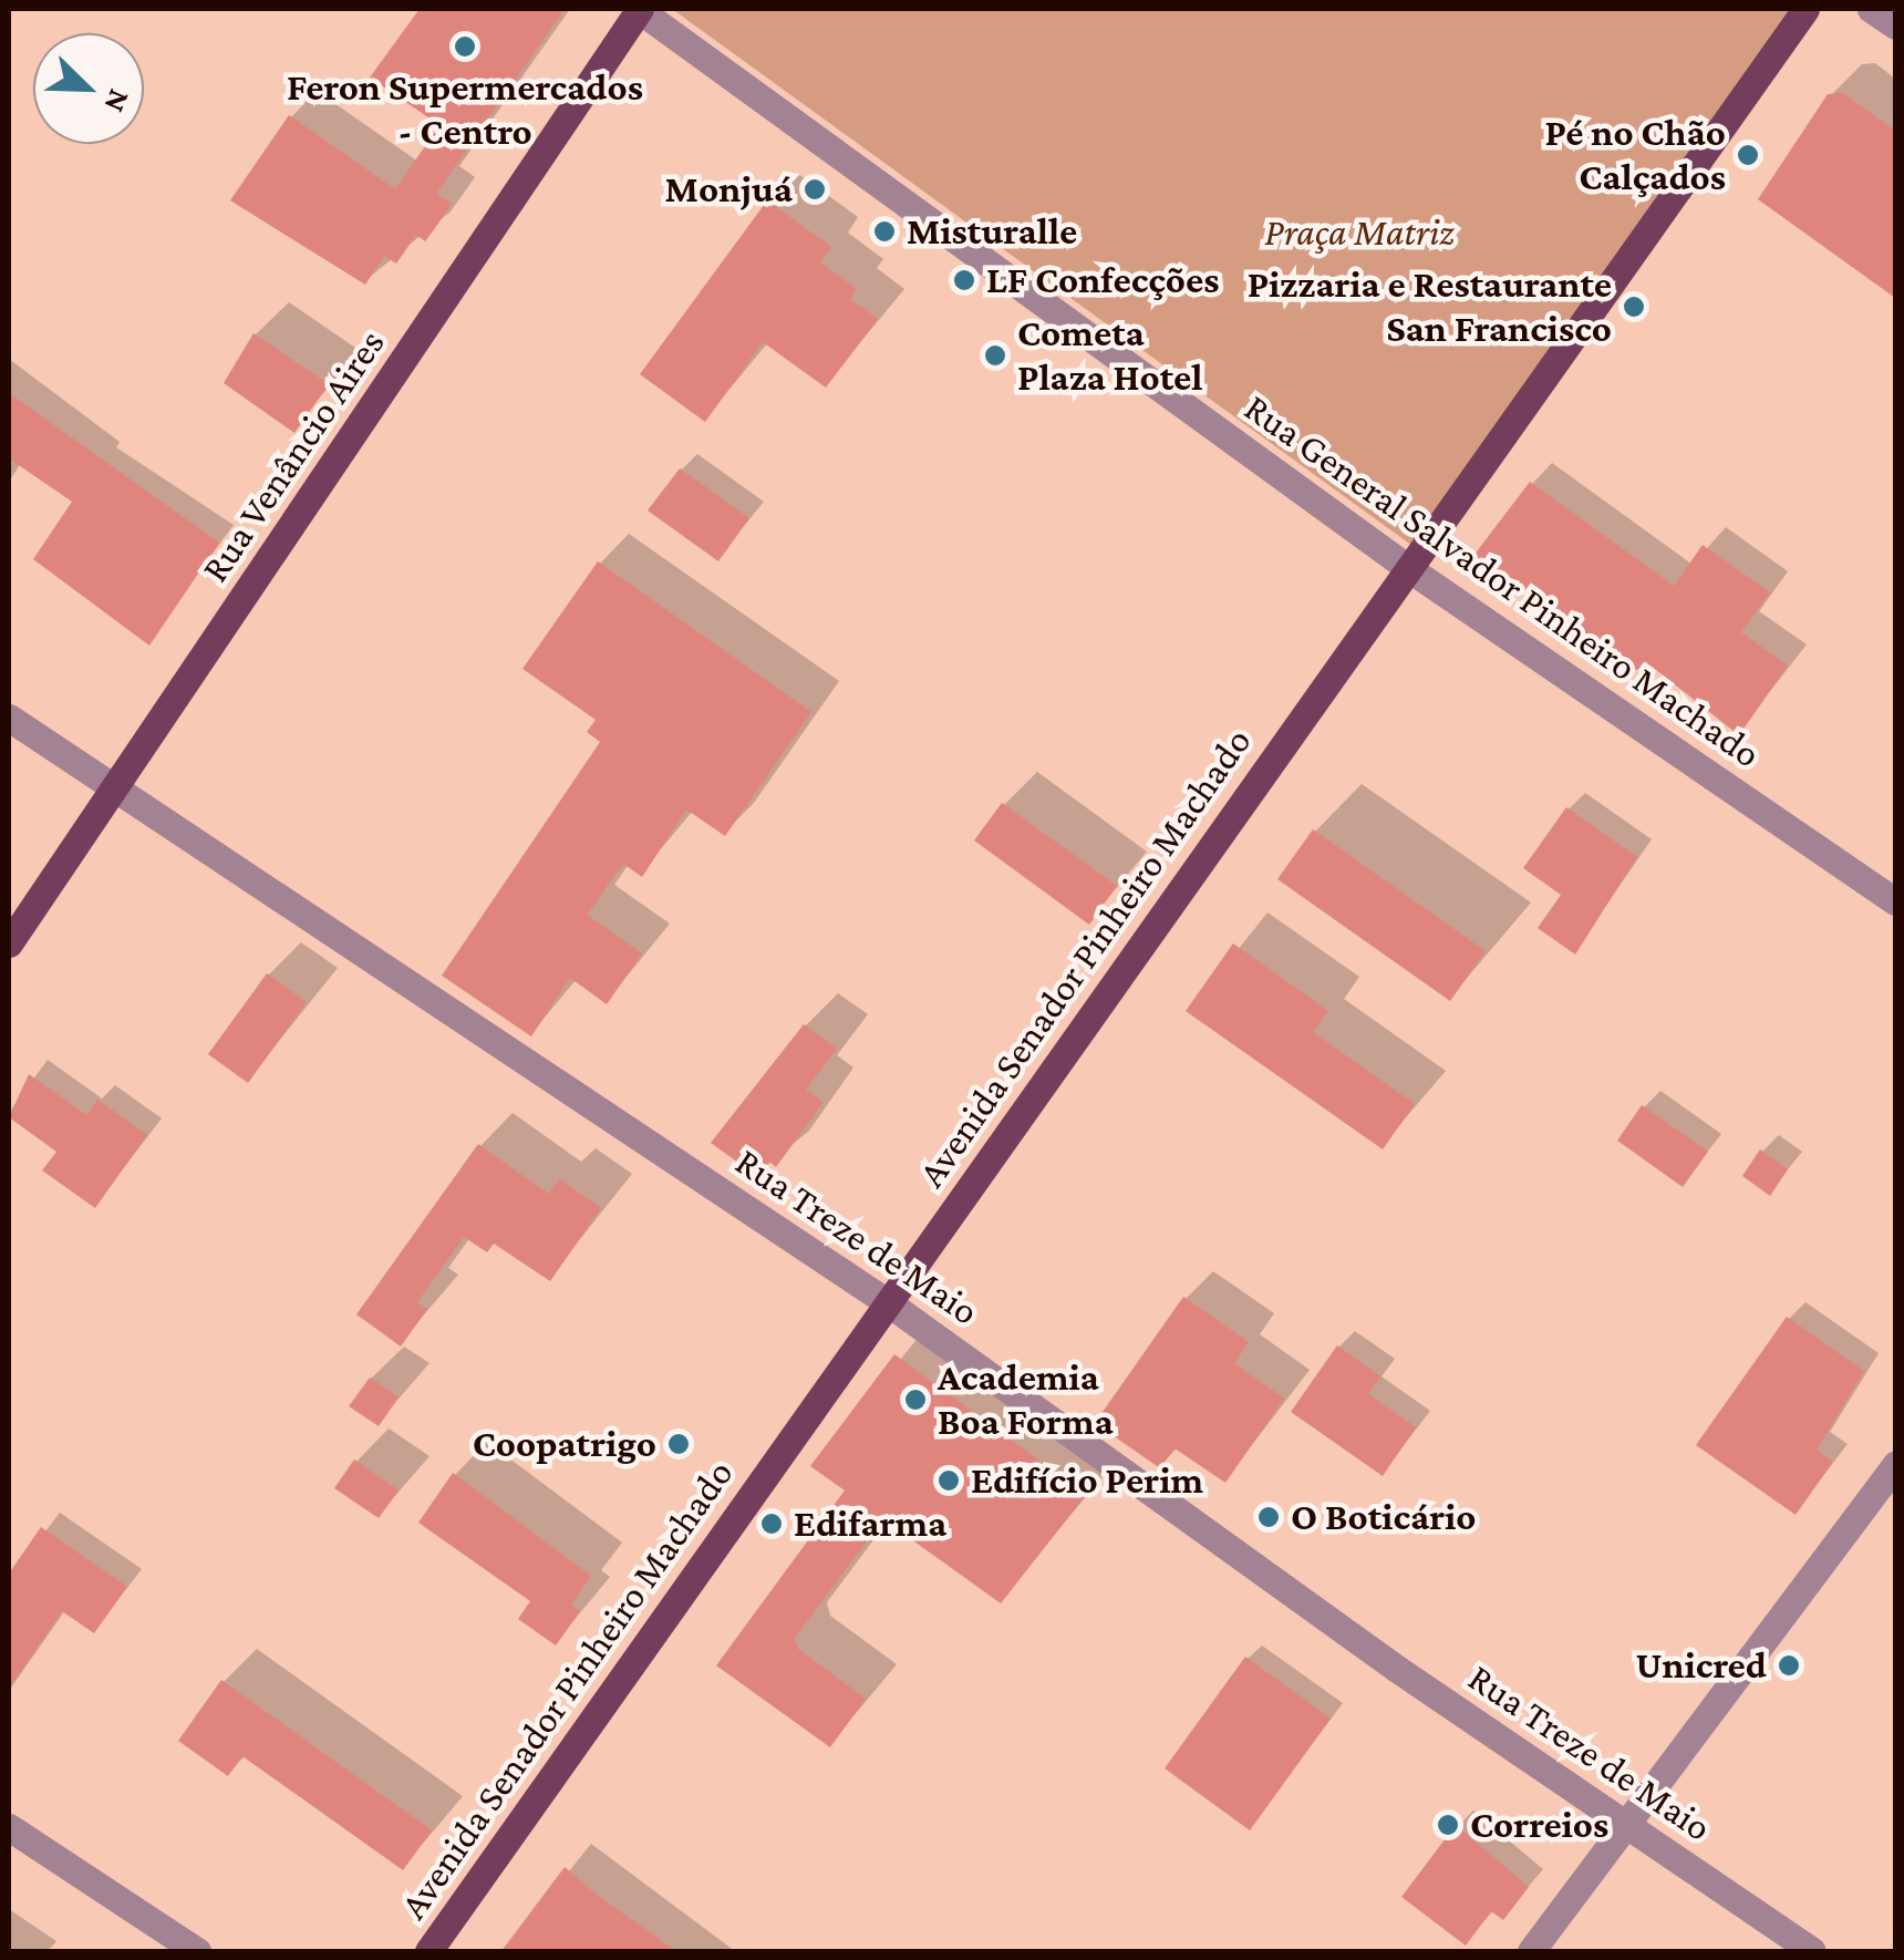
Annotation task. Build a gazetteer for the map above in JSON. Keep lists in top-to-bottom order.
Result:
{
  "streets": {
    "main road": ["Rua Venâncio Aires", "Avenida Senador Pinheiro Machado"],
    "street": ["Rua General Salvador Pinheiro Machado", "Rua Treze de Maio"]
  },
  "crossings": [
    ["Rua Venâncio Aires", "Rua General Salvador Pinheiro Machado"],
    ["Rua Venâncio Aires", "Rua Treze de Maio"],
    ["Rua General Salvador Pinheiro Machado", "Avenida Senador Pinheiro Machado"],
    ["Avenida Senador Pinheiro Machado", "Rua Treze de Maio"]
  ],
  "parks": ["Praça Matriz"],
  "places": [
    "Feron Supermercados - Centro",
    "Pé no Chão Calçados",
    "Monjuá",
    "Misturalle",
    "LF Confecções",
    "Pizzaria e Restaurante San Francisco",
    "Cometa Plaza Hotel",
    "Academia Boa Forma",
    "Coopatrigo",
    "Edifício Perim",
    "O Boticário",
    "Edifarma",
    "Unicred",
    "Correios"
  ],
  "north": "bottom right"
}
